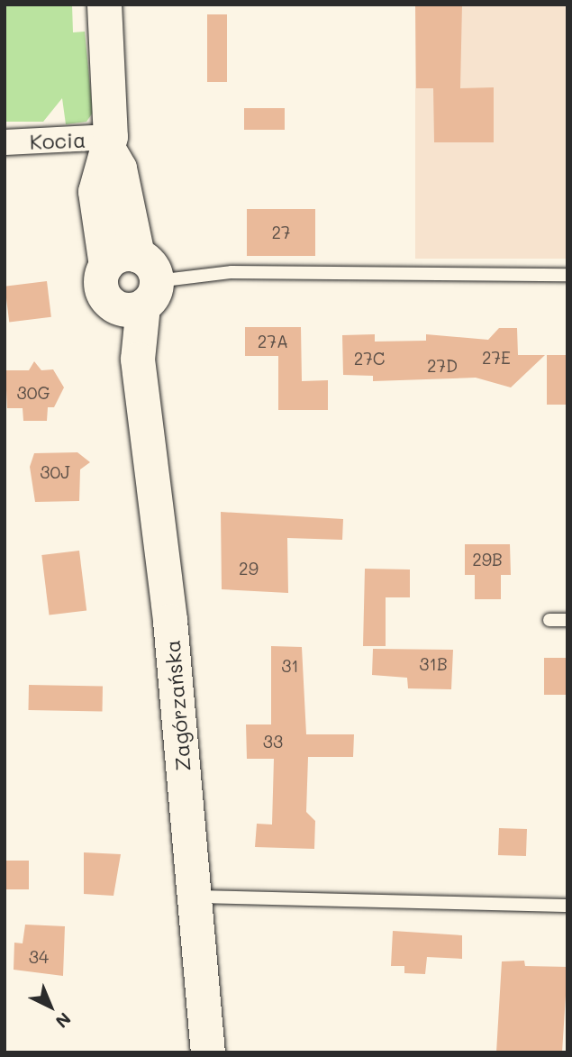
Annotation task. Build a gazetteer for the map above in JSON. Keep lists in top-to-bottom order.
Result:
{
  "streets": {
    "street": ["Kocia", "Zagórzańska"]
  },
  "crossings": [
    ["Kocia", "Zagórzańska"]
  ],
  "house_numbers": [
    "27",
    "27A",
    "27E",
    "27C",
    "27D",
    "30G",
    "30J",
    "29B",
    "29",
    "31B",
    "31",
    "33",
    "34"
  ],
  "north": "bottom right"
}
